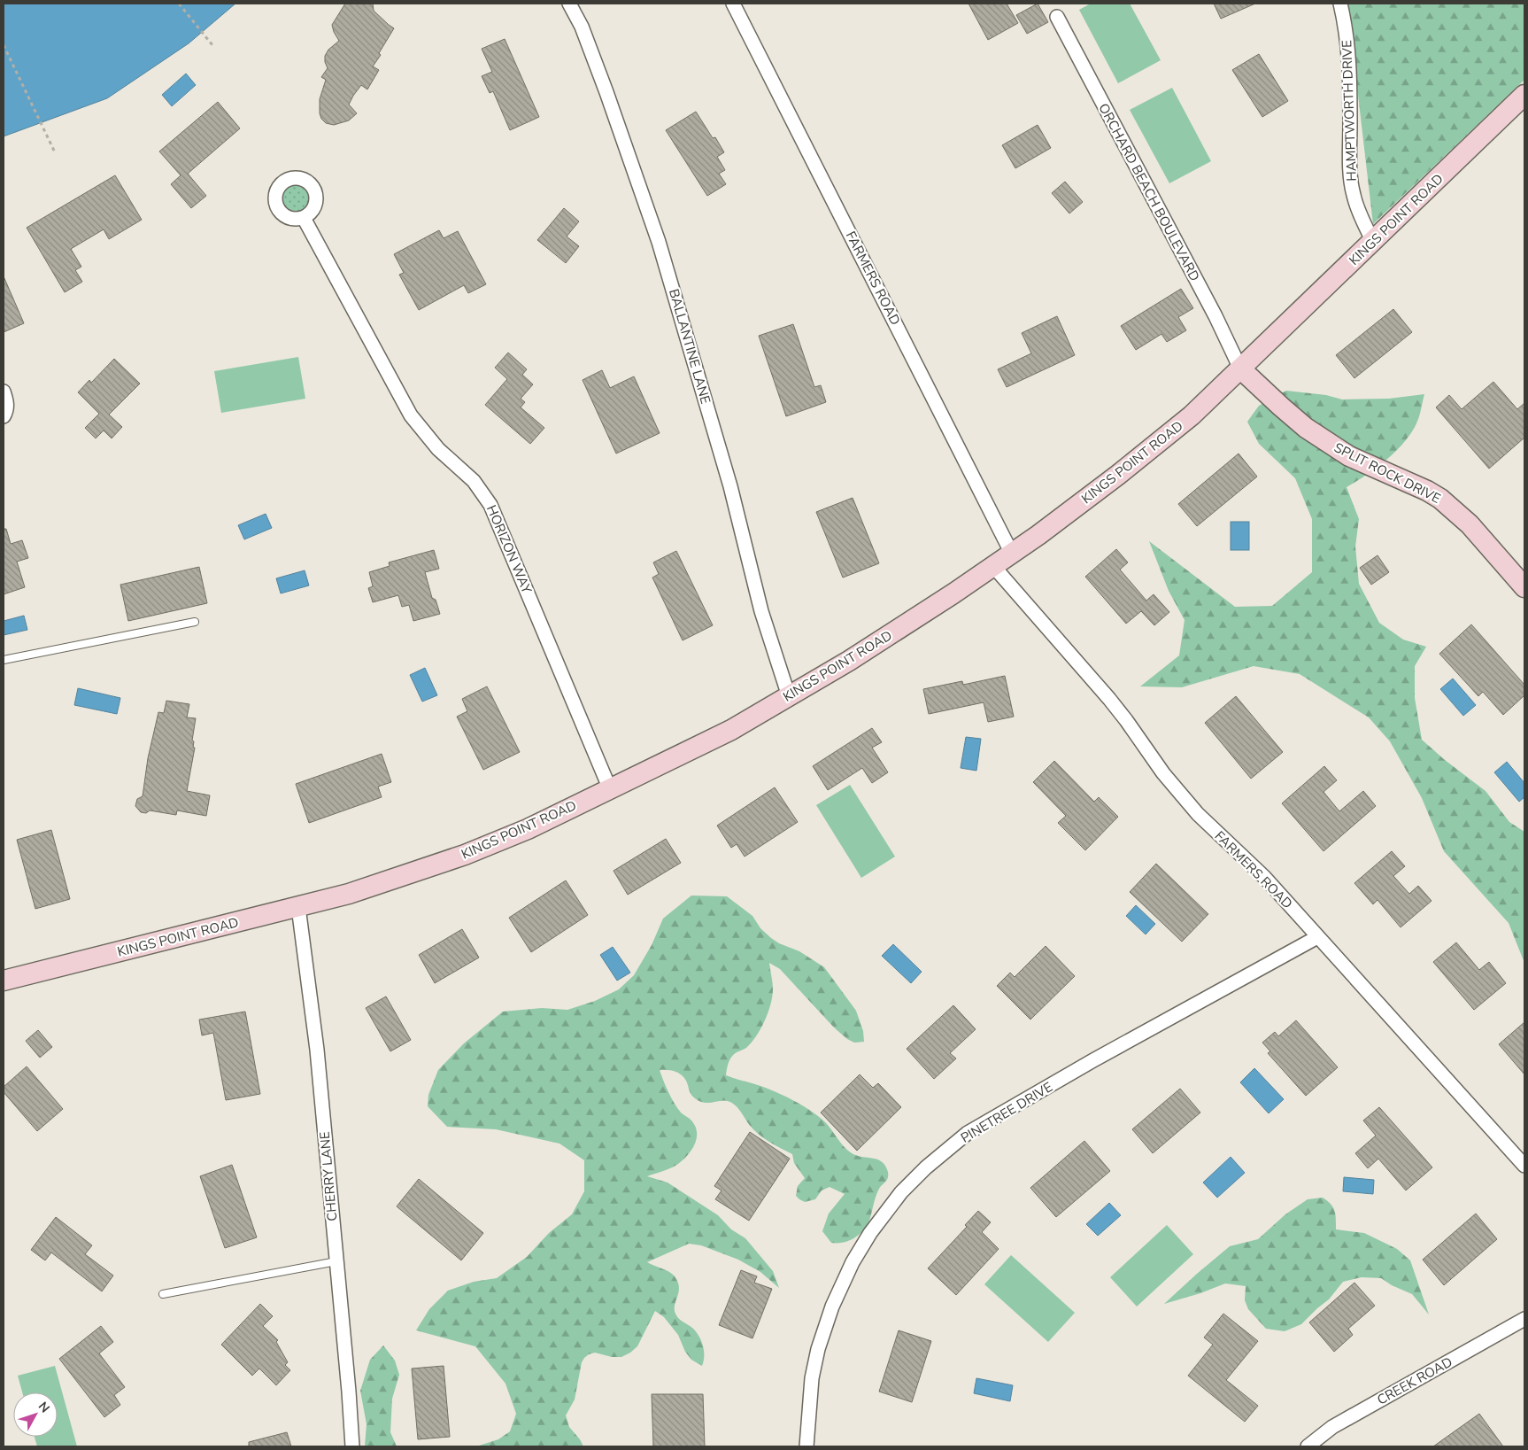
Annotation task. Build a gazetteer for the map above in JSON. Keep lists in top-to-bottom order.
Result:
{
  "streets": {
    "main road": ["KINGS POINT ROAD", "SPLIT ROCK DRIVE"],
    "street": [
      "HAMPTWORTH DRIVE",
      "ORCHARD BEACH BOULEVARD",
      "FARMERS ROAD",
      "BALLANTINE LANE",
      "HORIZON WAY",
      "PINETREE DRIVE",
      "CHERRY LANE",
      "CREEK ROAD"
    ]
  },
  "crossings": [
    ["HAMPTWORTH DRIVE", "KINGS POINT ROAD"],
    ["ORCHARD BEACH BOULEVARD", "KINGS POINT ROAD"],
    ["ORCHARD BEACH BOULEVARD", "SPLIT ROCK DRIVE"],
    ["KINGS POINT ROAD", "FARMERS ROAD"],
    ["KINGS POINT ROAD", "BALLANTINE LANE"],
    ["KINGS POINT ROAD", "SPLIT ROCK DRIVE"],
    ["KINGS POINT ROAD", "HORIZON WAY"],
    ["KINGS POINT ROAD", "CHERRY LANE"],
    ["FARMERS ROAD", "PINETREE DRIVE"]
  ],
  "north": "top right"
}
